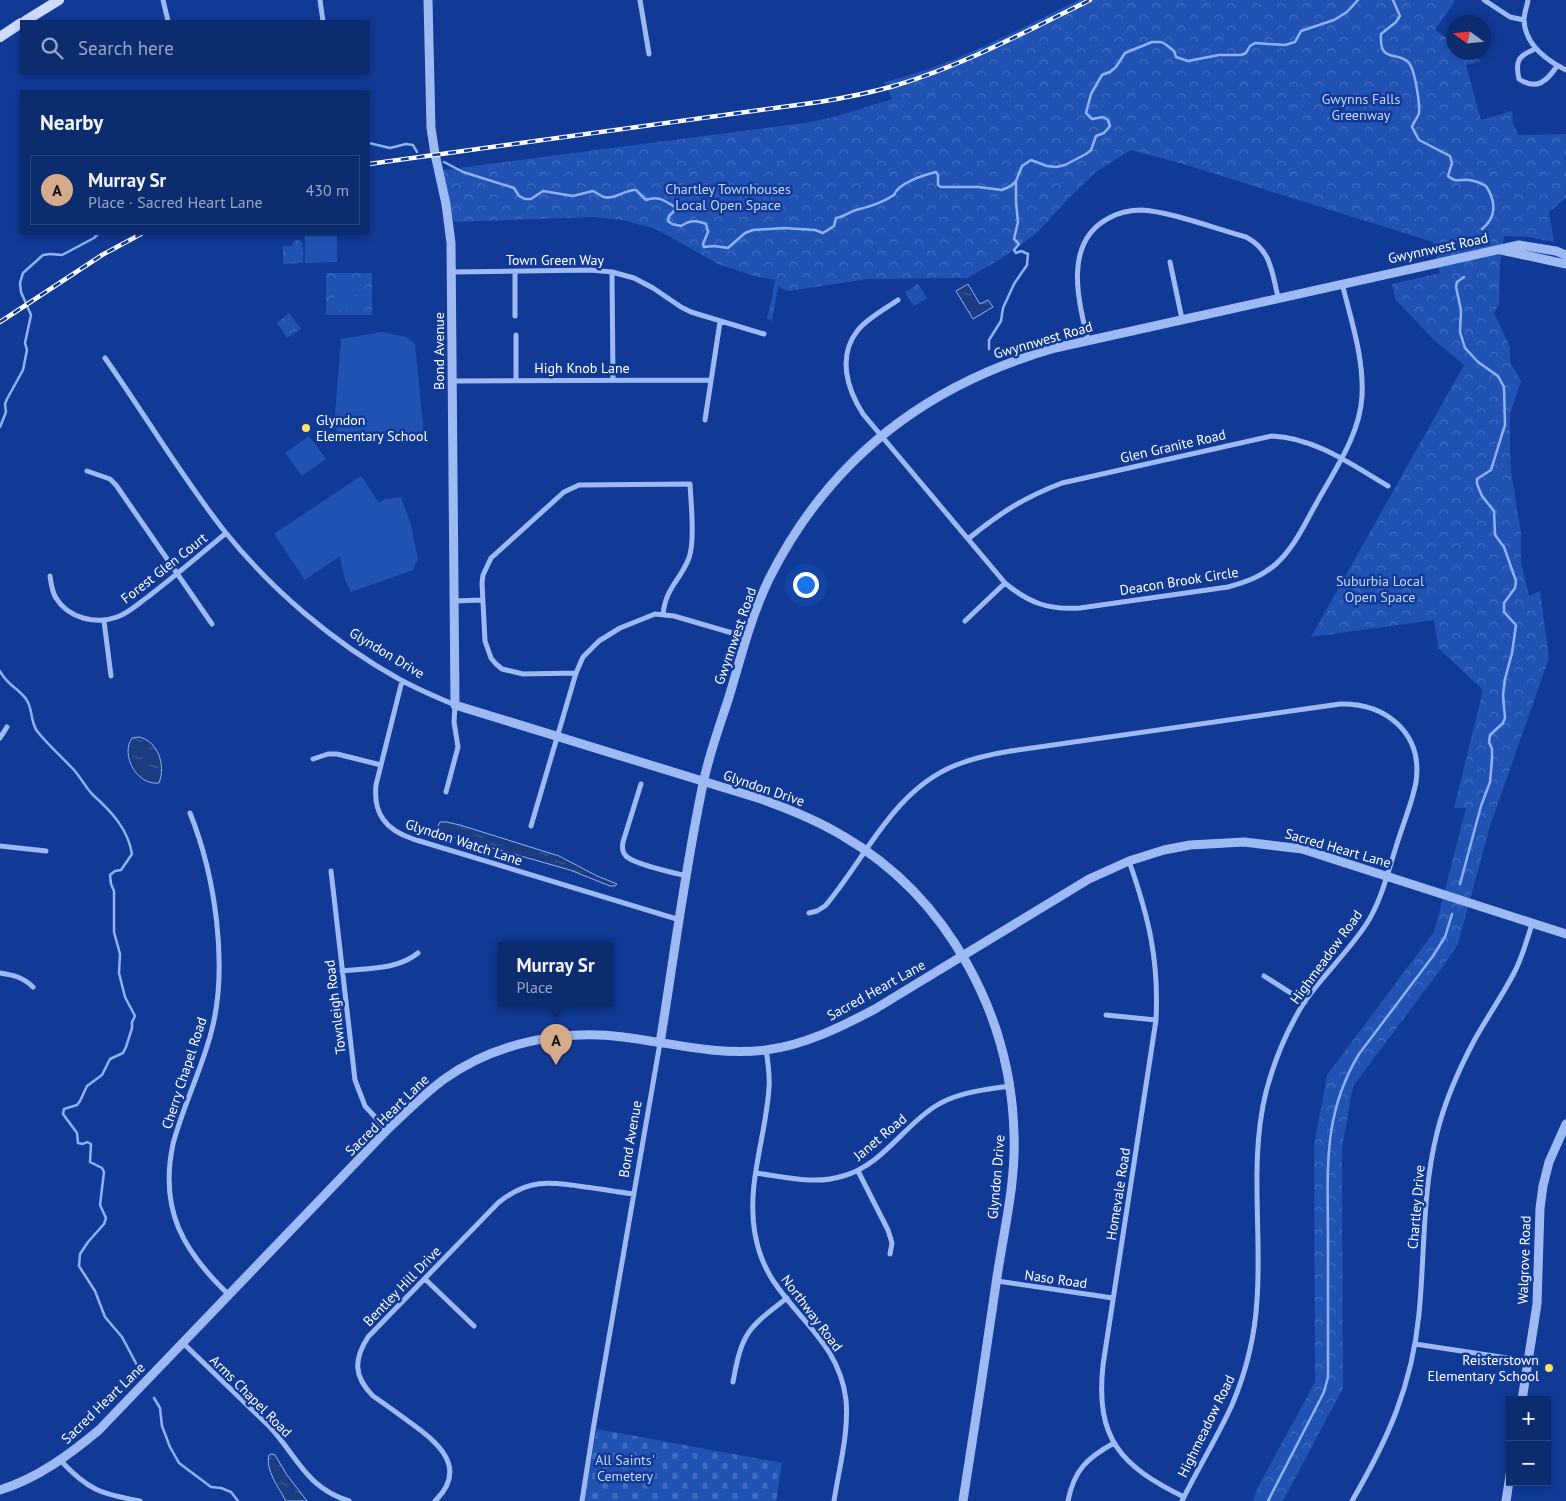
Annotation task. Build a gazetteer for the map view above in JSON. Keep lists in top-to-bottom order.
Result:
{
  "streets": {
    "street": [
      "Gwynnwest Road",
      "Town Green Way",
      "Bond Avenue",
      "High Knob Lane",
      "Glen Granite Road",
      "Forest Glen Court",
      "Deacon Brook Circle",
      "Glyndon Drive",
      "Glyndon Watch Lane",
      "Sacred Heart Lane",
      "Highmeadow Road",
      "Townleigh Road",
      "Cherry Chapel Road",
      "Janet Road",
      "Homevale Road",
      "Chartley Drive",
      "Walgrove Road",
      "Naso Road",
      "Bentley Hill Drive",
      "Northway Road",
      "Arms Chapel Road"
    ]
  },
  "crossings": [
    ["Gwynnwest Road", "Bond Avenue"],
    ["Gwynnwest Road", "Deacon Brook Circle"],
    ["Gwynnwest Road", "Glyndon Drive"],
    ["Town Green Way", "Bond Avenue"],
    ["Bond Avenue", "High Knob Lane"],
    ["Bond Avenue", "Glyndon Drive"],
    ["Bond Avenue", "Glyndon Watch Lane"],
    ["Bond Avenue", "Sacred Heart Lane"],
    ["Bond Avenue", "Bentley Hill Drive"],
    ["Glen Granite Road", "Deacon Brook Circle"],
    ["Forest Glen Court", "Glyndon Drive"],
    ["Glyndon Drive", "Glyndon Watch Lane"],
    ["Glyndon Drive", "Sacred Heart Lane"],
    ["Glyndon Drive", "Highmeadow Road"],
    ["Glyndon Drive", "Janet Road"],
    ["Glyndon Drive", "Naso Road"],
    ["Sacred Heart Lane", "Highmeadow Road"],
    ["Sacred Heart Lane", "Townleigh Road"],
    ["Sacred Heart Lane", "Cherry Chapel Road"],
    ["Sacred Heart Lane", "Homevale Road"],
    ["Sacred Heart Lane", "Chartley Drive"],
    ["Sacred Heart Lane", "Northway Road"],
    ["Sacred Heart Lane", "Arms Chapel Road"],
    ["Highmeadow Road", "Homevale Road"],
    ["Janet Road", "Northway Road"],
    ["Homevale Road", "Naso Road"]
  ],
  "parks": [
    "Gwynns Falls Greenway",
    "Chartley Townhouses Local Open Space",
    "Suburbia Local Open Space",
    "All Saints' Cemetery"
  ],
  "places": ["Glyndon Elementary School", "Reisterstown Elementary School"],
  "north": "left",
  "page": {
    "search": "Search here",
    "heading": "Nearby",
    "list": [
      {
        "mark": "A",
        "name": "Murray Sr",
        "note": "Place · Sacred Heart Lane",
        "value": "430 m"
      }
    ],
    "popup": ["Murray Sr", "Place"],
    "pins": "A",
    "map_buttons": ["+", "−"]
  }
}
